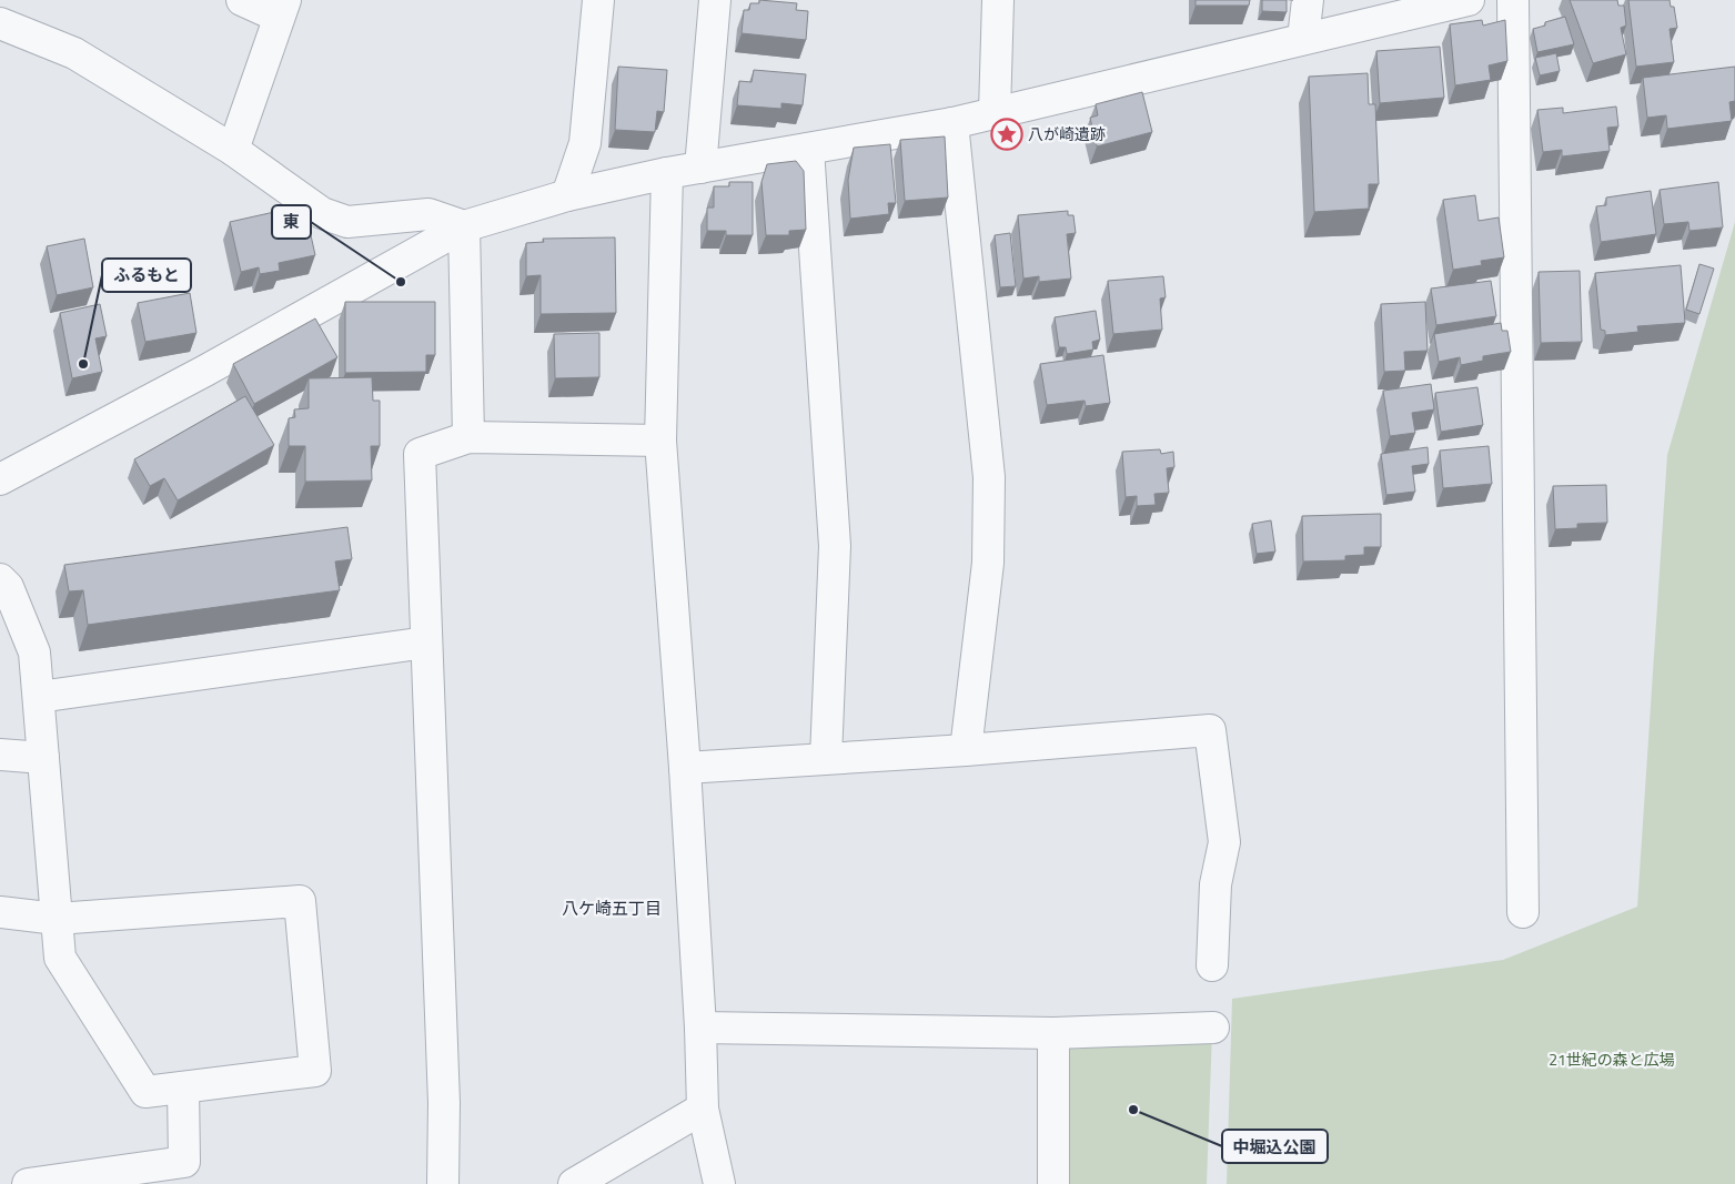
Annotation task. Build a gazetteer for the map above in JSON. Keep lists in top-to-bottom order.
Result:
{
  "districts": ["八ケ崎五丁目"],
  "parks": ["21世紀の森と広場"],
  "places": {
    "place": ["八が崎遺跡"],
    "other": ["東", "ふるもと", "中堀込公園"]
  }
}
